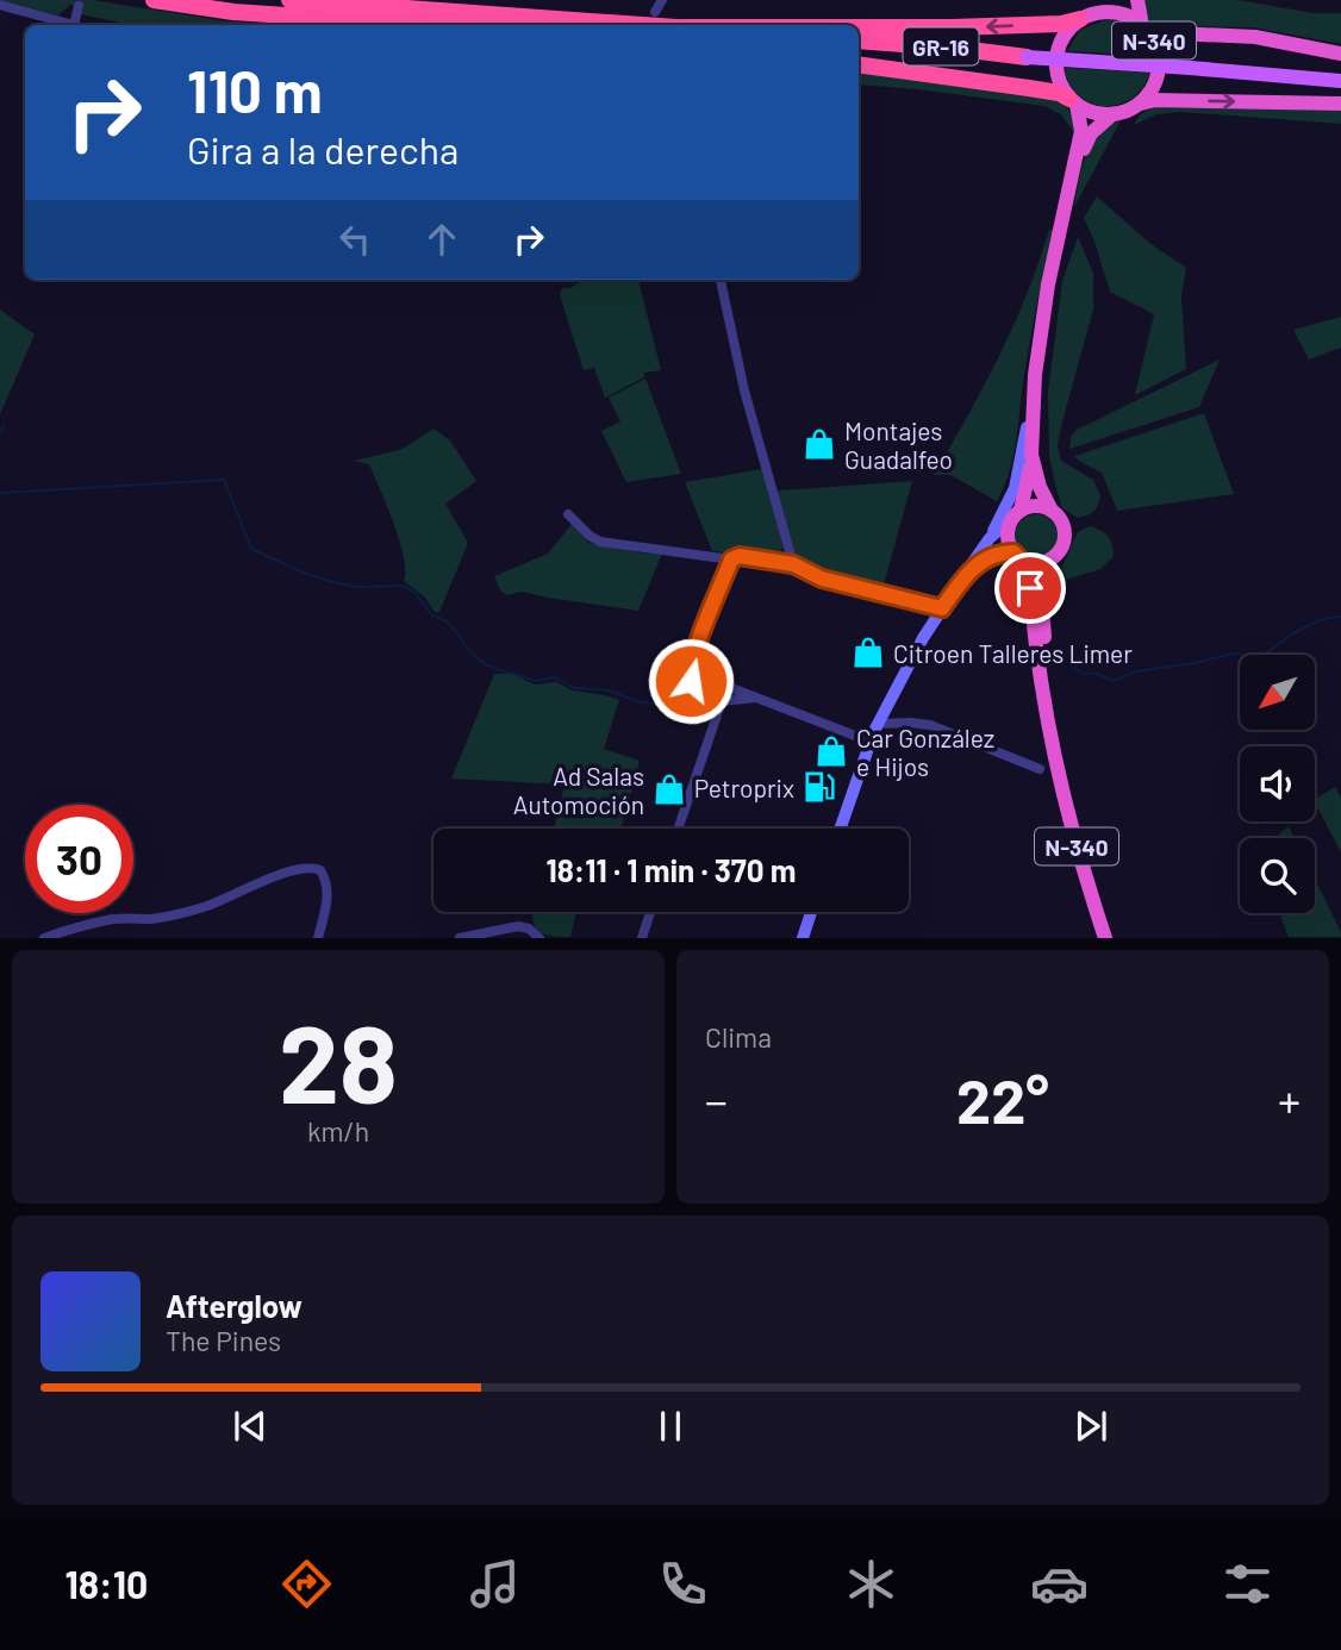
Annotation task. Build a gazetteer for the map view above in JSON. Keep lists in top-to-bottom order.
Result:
{
  "streets": {
    "highway": ["N-340", "GR-16"]
  },
  "places": {
    "shop": [
      "Montajes Guadalfeo",
      "Citroen Talleres Limer",
      "Car González e Hijos",
      "Ad Salas Automoción"
    ],
    "fuel station": ["Petroprix"]
  },
  "north": "bottom left",
  "page": {
    "turn": ["110 m", "Gira a la derecha"],
    "limit": "30",
    "trip": "18:11 · 1 min · 370 m",
    "tile": [
      ["28", "km/h"],
      "Clima"
    ],
    "heat": ["−", "22°", "+"],
    "song": ["Afterglow", "The Pines"],
    "tabs": "18:10"
  }
}
